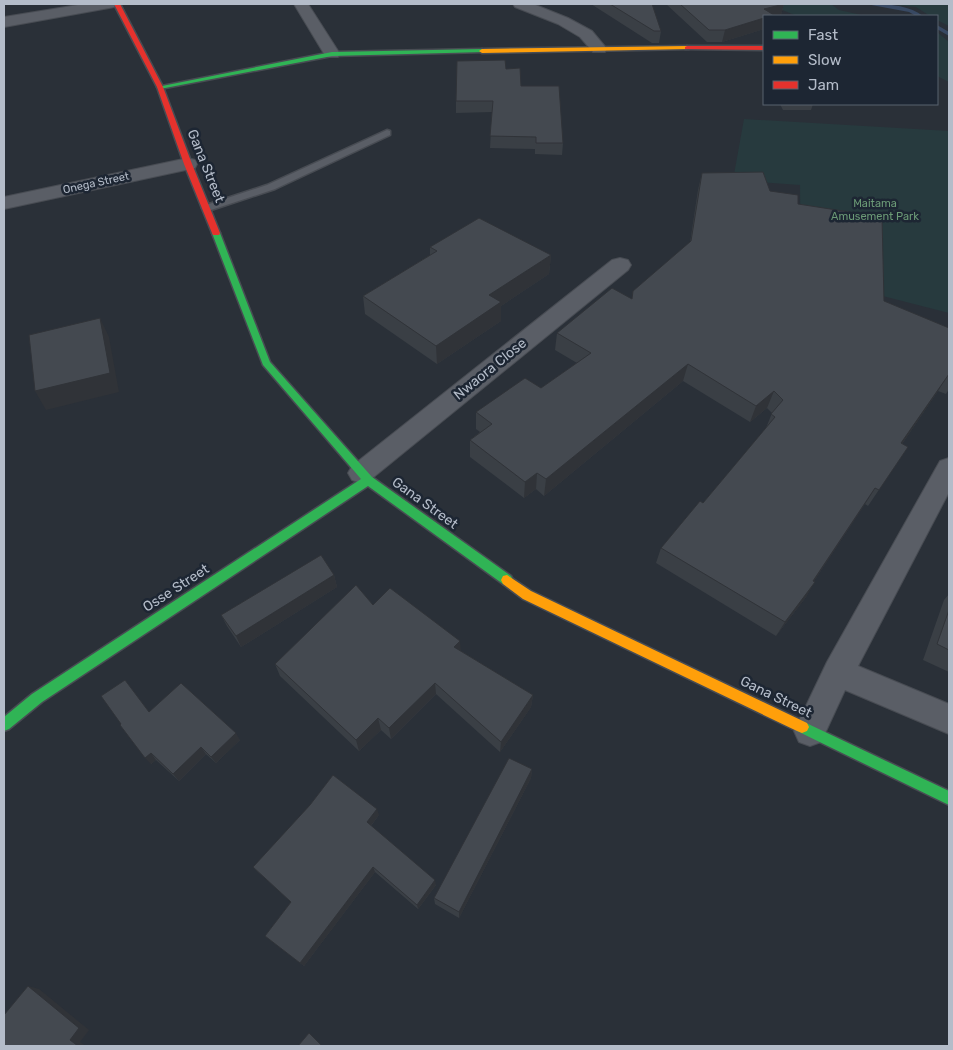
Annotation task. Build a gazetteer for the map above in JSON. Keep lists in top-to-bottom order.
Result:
{
  "streets": {
    "street": [
      "Gana Street",
      "Onega Street",
      "Nwaora Close",
      "Osse Street"
    ]
  },
  "crossings": [
    ["Gana Street", "Onega Street"],
    ["Gana Street", "Nwaora Close"],
    ["Gana Street", "Osse Street"],
    ["Nwaora Close", "Osse Street"]
  ],
  "parks": ["Maitama Amusement Park"],
  "legend": ["Fast", "Slow", "Jam"]
}
